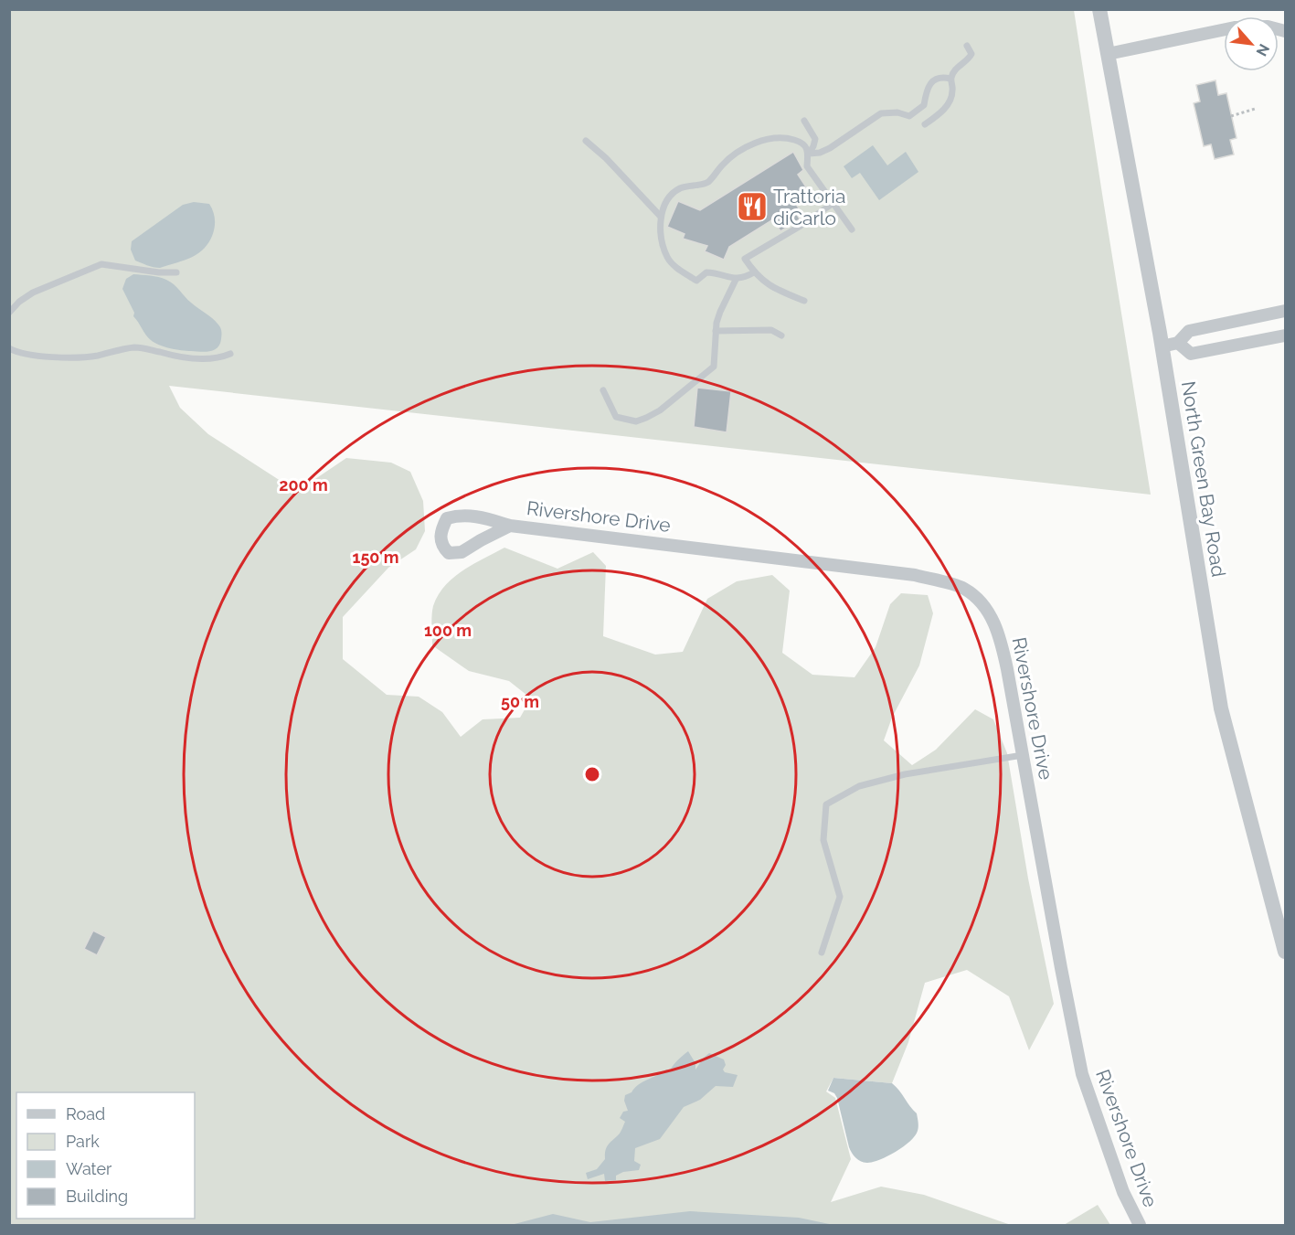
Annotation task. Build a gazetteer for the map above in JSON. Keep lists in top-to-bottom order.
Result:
{
  "streets": {
    "street": ["North Green Bay Road", "Rivershore Drive"]
  },
  "places": {
    "restaurant": ["Trattoria diCarlo"]
  },
  "legend": [
    "Road",
    "Park",
    "Water",
    "Building"
  ],
  "north": "bottom right",
  "rings": [
    "200 m",
    "150 m",
    "100 m",
    "50 m"
  ]
}
